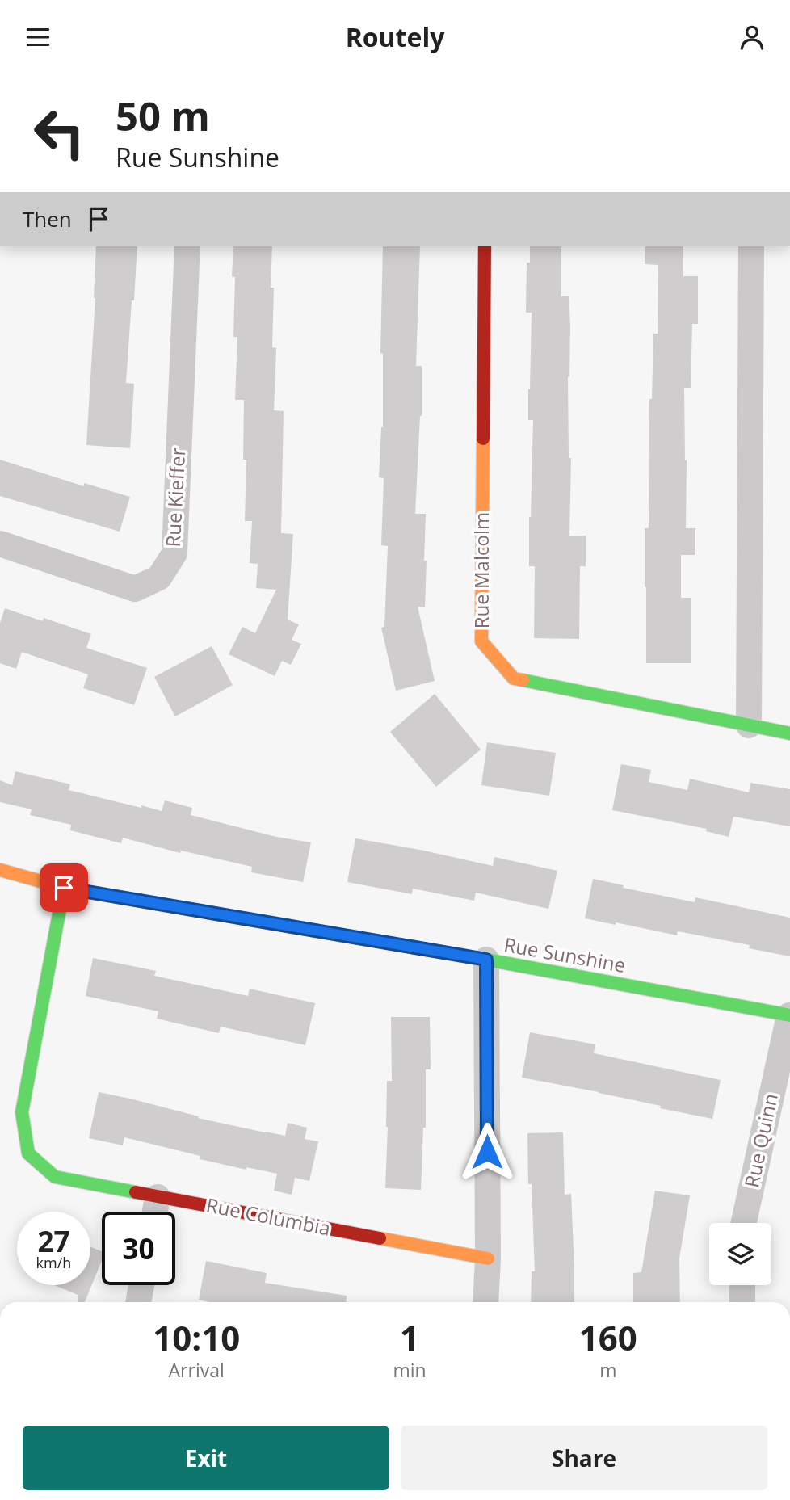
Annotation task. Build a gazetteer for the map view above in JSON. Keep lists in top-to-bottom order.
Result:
{
  "streets": {
    "street": [
      "Rue Kieffer",
      "Rue Malcolm",
      "Rue Sunshine",
      "Rue Quinn",
      "Rue Columbia"
    ]
  },
  "crossings": [
    ["Rue Sunshine", "Rue Quinn"],
    ["Rue Sunshine", "Rue Columbia"]
  ],
  "page": {
    "header": "Routely",
    "turn": ["50 m", "Rue Sunshine"],
    "then": "Then",
    "speed": "27 km/h",
    "limit": "30",
    "eta": [
      "10:10",
      "Arrival",
      "1",
      "min",
      "160",
      "m"
    ],
    "buttons": ["Exit", "Share"]
  }
}
